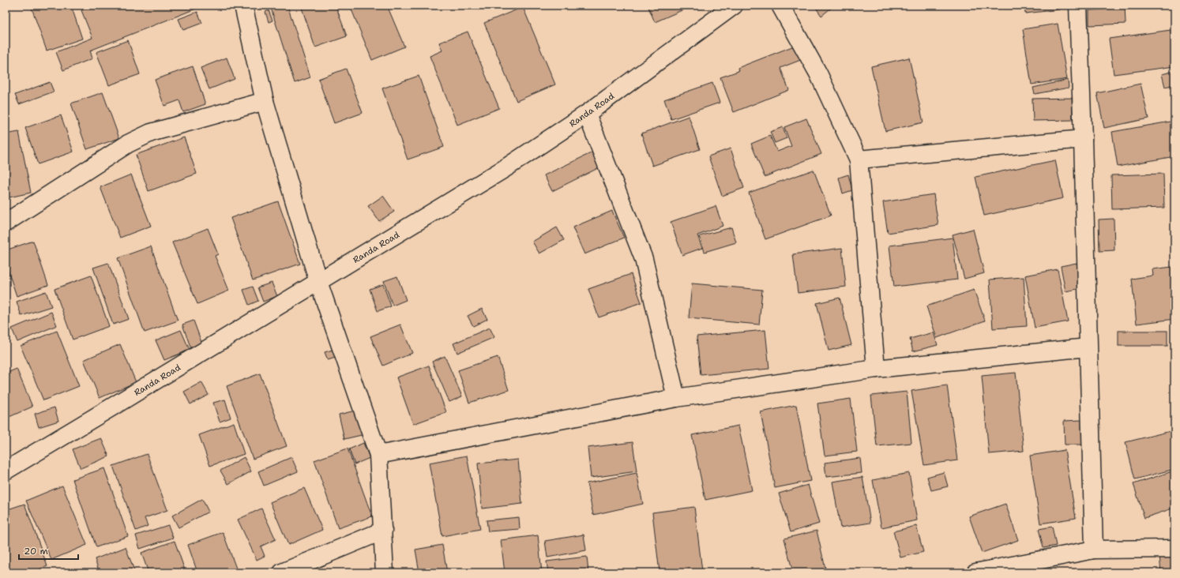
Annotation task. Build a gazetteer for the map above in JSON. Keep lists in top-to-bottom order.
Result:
{
  "streets": {
    "street": ["Randa Road"]
  },
  "scale_bar": "20 m"
}
